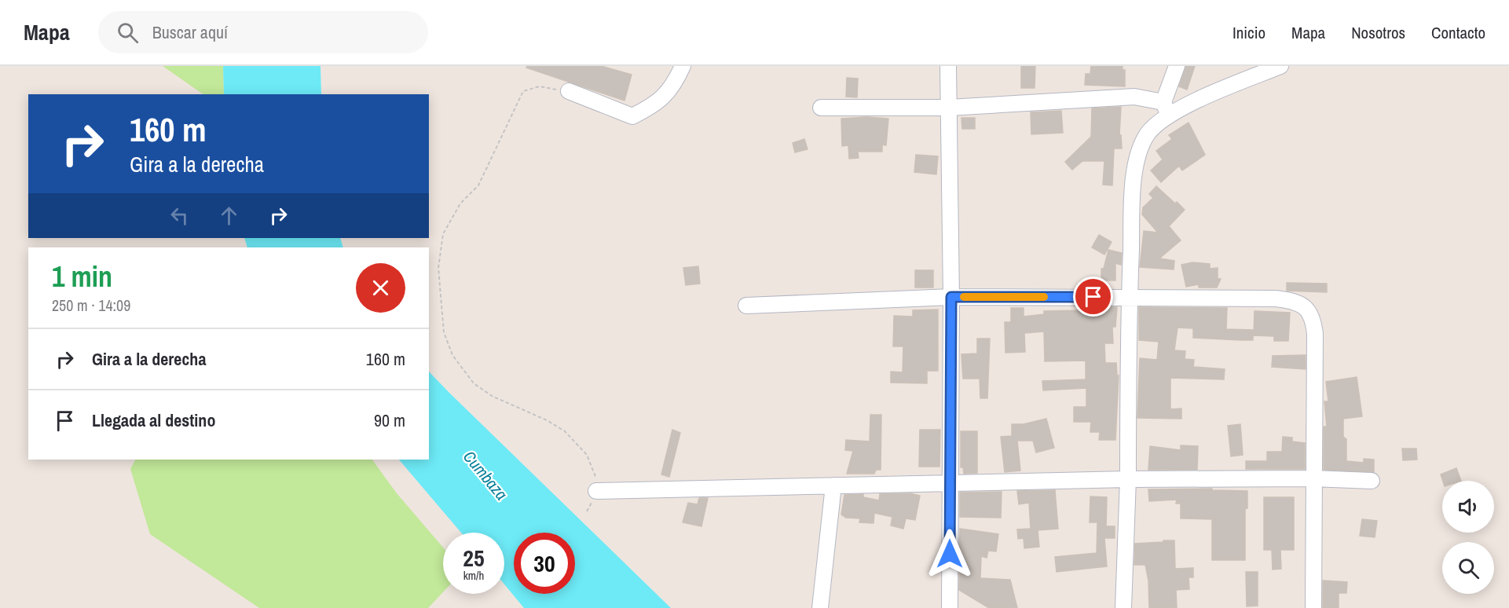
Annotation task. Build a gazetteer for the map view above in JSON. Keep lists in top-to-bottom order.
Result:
{
  "water": ["Cumbaza"],
  "page": {
    "header": "Mapa",
    "search": "Buscar aquí",
    "nav": [
      "Inicio",
      "Mapa",
      "Nosotros",
      "Contacto"
    ],
    "turn": ["160 m", "Gira a la derecha"],
    "heading": ["1 min", "250 m · 14:09"],
    "list": [
      {
        "name": "Gira a la derecha",
        "value": "160 m"
      },
      {
        "name": "Llegada al destino",
        "value": "90 m"
      }
    ],
    "speed": "25 km/h",
    "limit": "30"
  }
}
